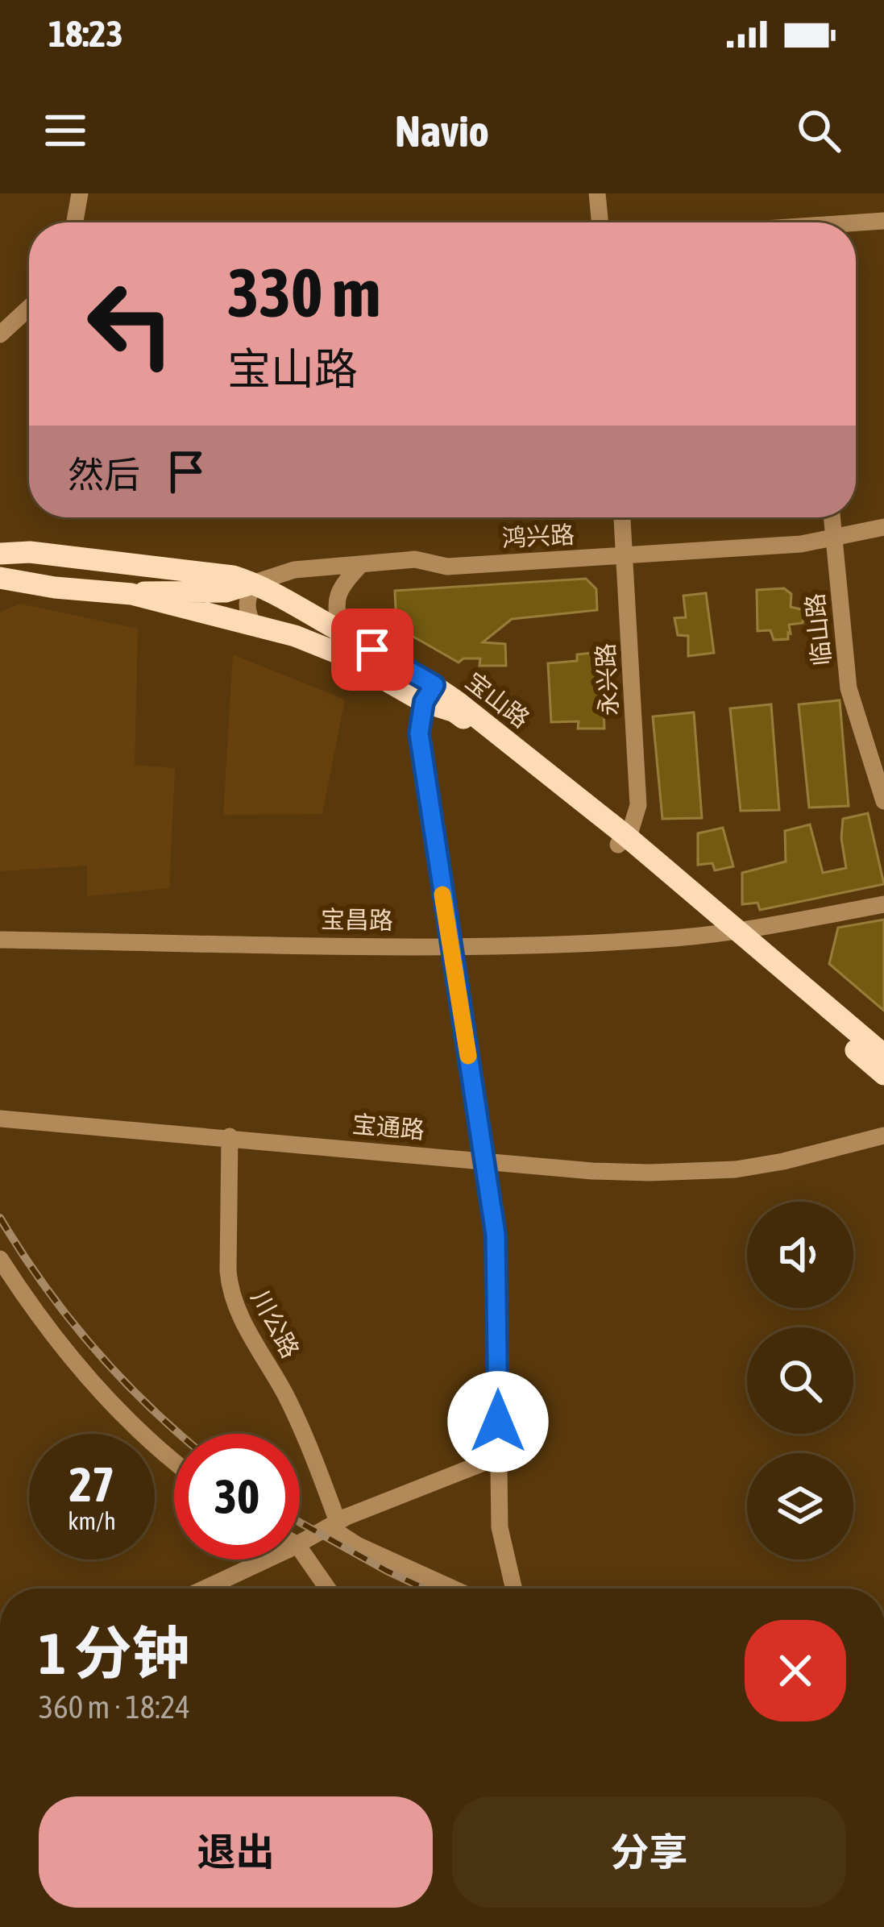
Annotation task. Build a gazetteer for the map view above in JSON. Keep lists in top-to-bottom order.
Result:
{
  "streets": {
    "main road": ["宝山路"],
    "street": [
      "鸿兴路",
      "临山路",
      "永兴路",
      "宝昌路",
      "宝通路",
      "川公路"
    ]
  },
  "crossings": [
    ["鸿兴路", "临山路"],
    ["鸿兴路", "永兴路"],
    ["鸿兴路", "宝山路"],
    ["永兴路", "宝山路"],
    ["宝山路", "宝昌路"],
    ["宝通路", "川公路"]
  ],
  "page": {
    "status": "18:23",
    "header": "Navio",
    "turn": ["330 m", "宝山路"],
    "then": "然后",
    "speed": "27 km/h",
    "limit": "30",
    "heading": ["1 分钟", "360 m · 18:24"],
    "buttons": ["退出", "分享"]
  }
}
